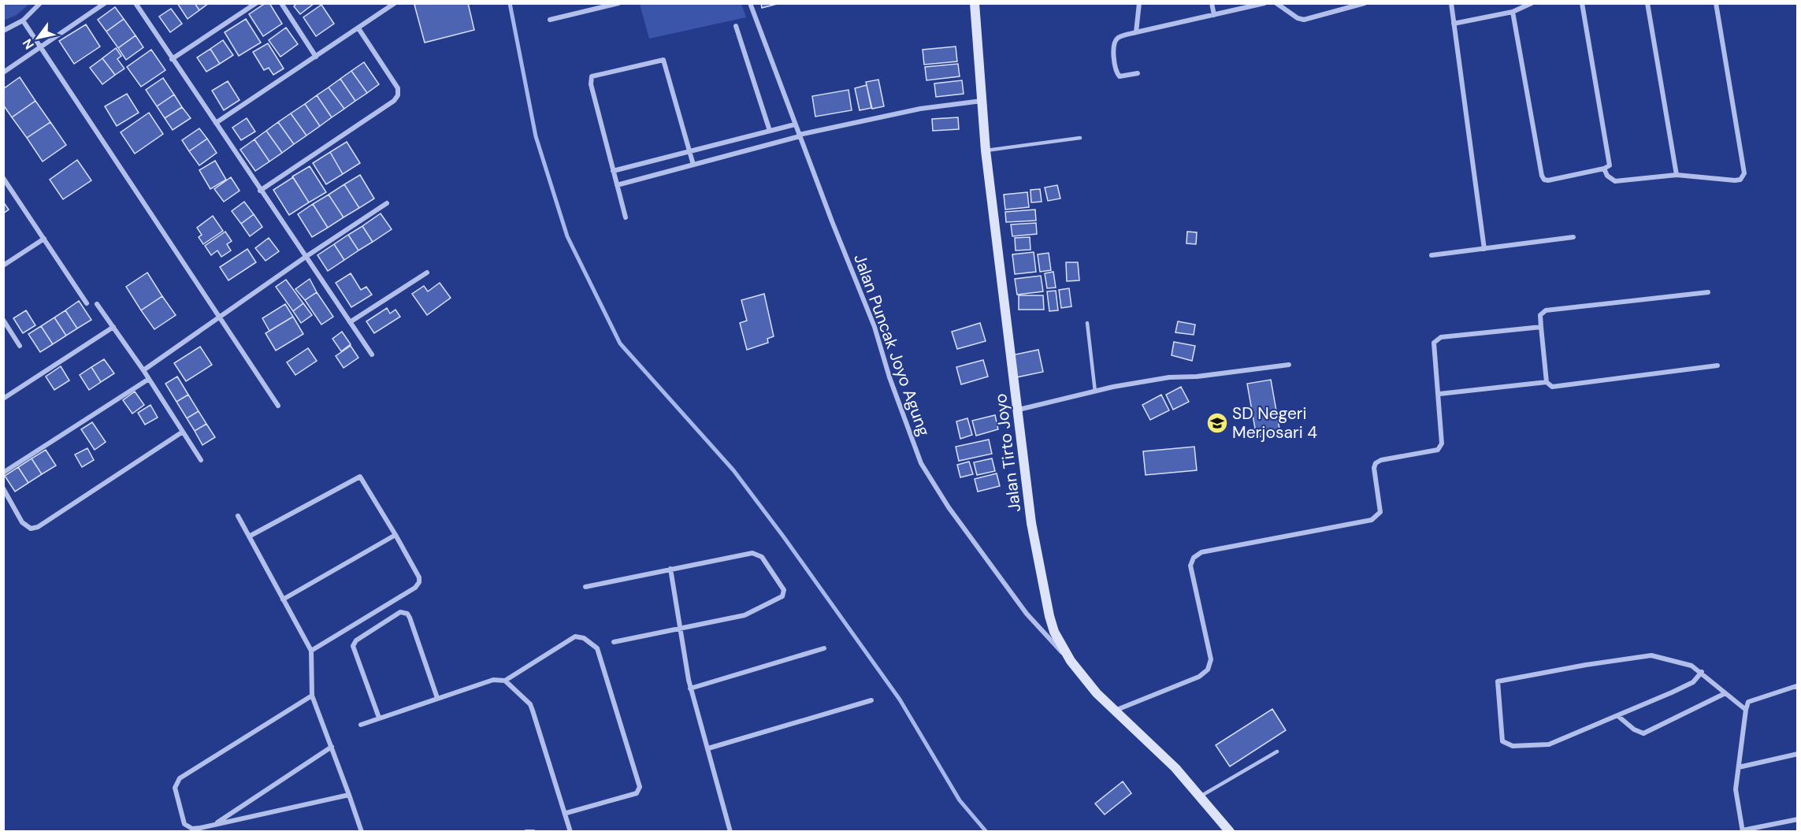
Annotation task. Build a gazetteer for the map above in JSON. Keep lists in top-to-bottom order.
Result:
{
  "streets": {
    "street": ["Jalan Puncak Joyo Agung", "Jalan Tirto Joyo"]
  },
  "crossings": [
    ["Jalan Puncak Joyo Agung", "Jalan Tirto Joyo"]
  ],
  "places": {
    "school or university": ["SD Negeri Merjosari 4"]
  },
  "north": "bottom left"
}
